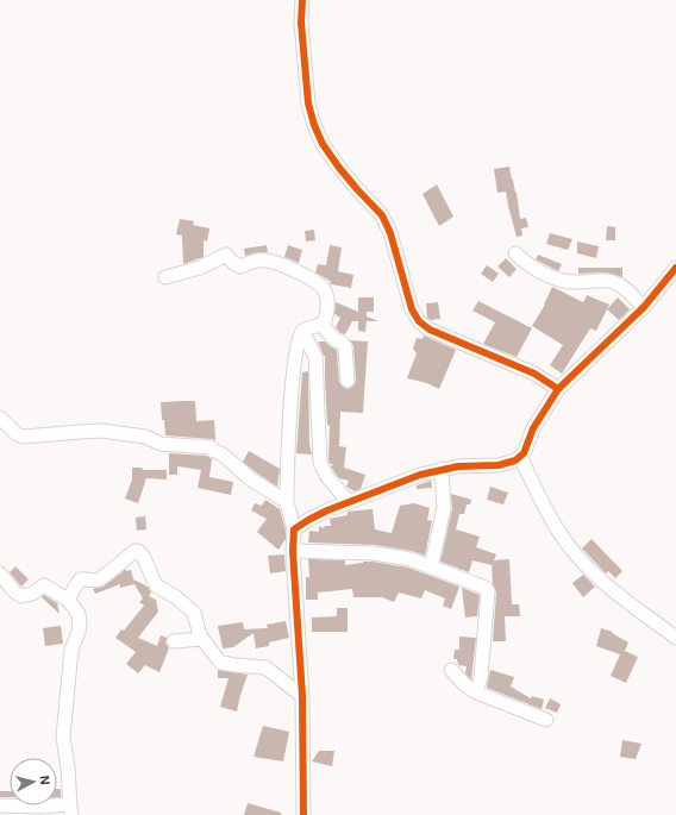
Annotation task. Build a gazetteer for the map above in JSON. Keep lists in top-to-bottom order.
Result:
{
  "north": "right"
}
